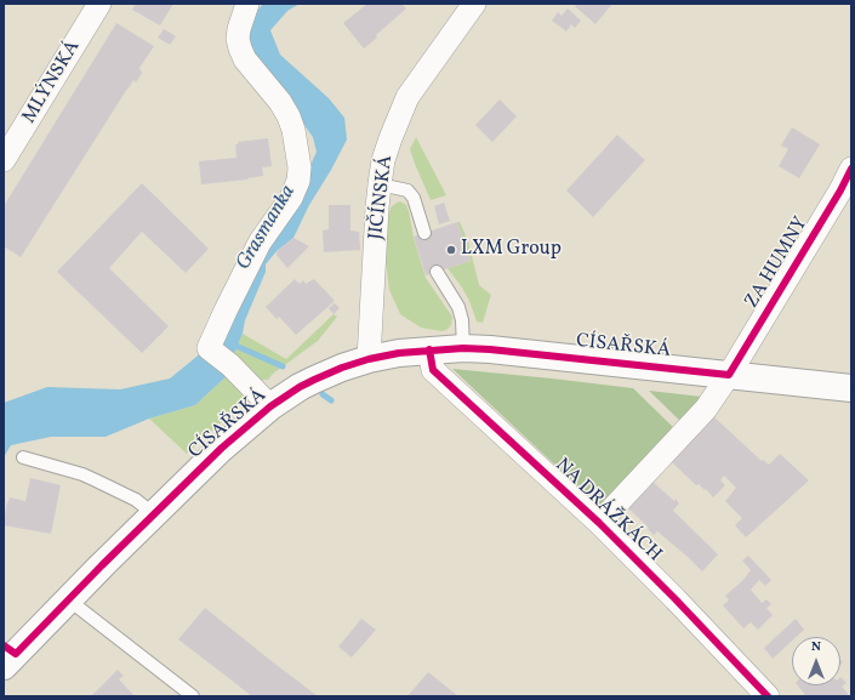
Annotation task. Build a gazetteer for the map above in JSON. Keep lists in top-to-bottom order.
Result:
{
  "streets": {
    "street": [
      "MLÝNSKÁ",
      "JIČÍNSKÁ",
      "ZA HUMNY",
      "CÍSAŘSKÁ",
      "NA DRÁŽKÁCH"
    ]
  },
  "crossings": [
    ["JIČÍNSKÁ", "CÍSAŘSKÁ"],
    ["ZA HUMNY", "CÍSAŘSKÁ"],
    ["ZA HUMNY", "NA DRÁŽKÁCH"],
    ["CÍSAŘSKÁ", "NA DRÁŽKÁCH"]
  ],
  "water": ["Grasmanka"],
  "places": ["LXM Group"],
  "north": "top"
}
